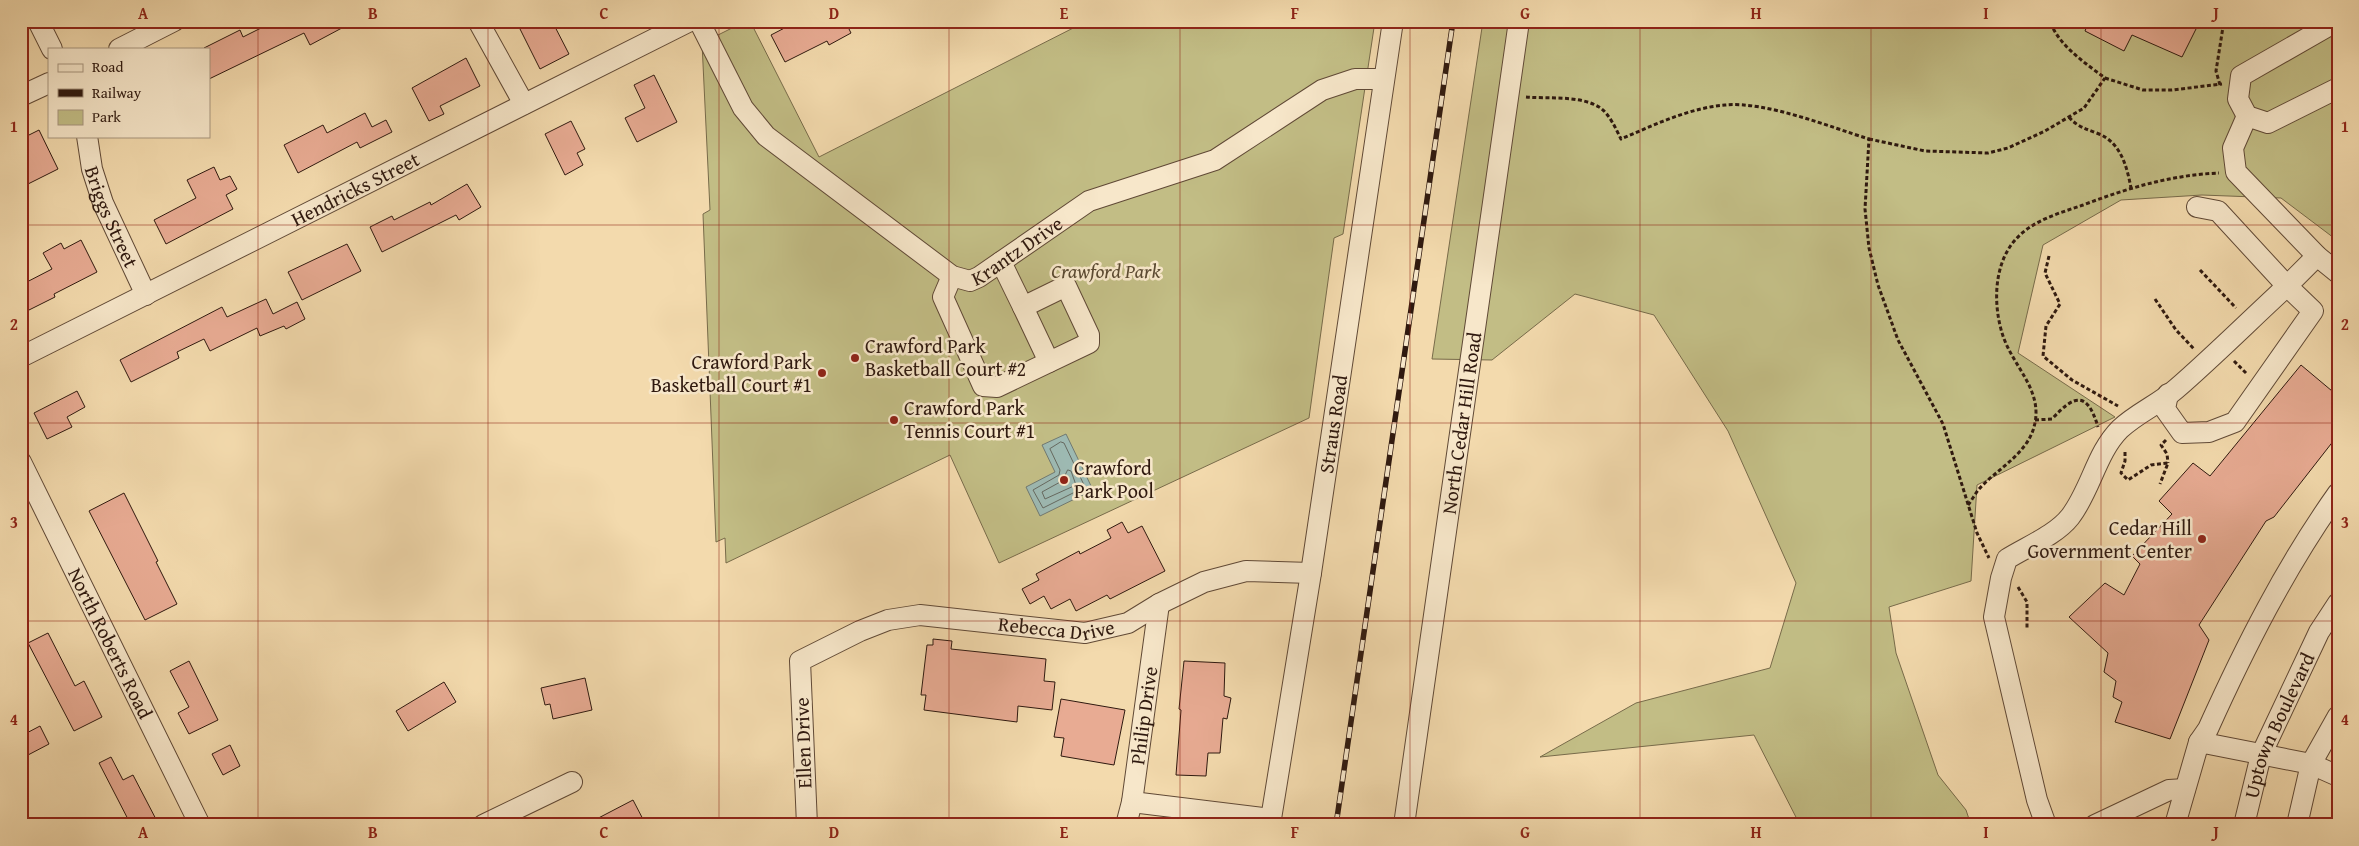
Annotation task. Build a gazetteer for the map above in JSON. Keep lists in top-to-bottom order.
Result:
{
  "streets": {
    "street": [
      "Hendricks Street",
      "Briggs Street",
      "Krantz Drive",
      "Straus Road",
      "North Cedar Hill Road",
      "Rebecca Drive",
      "North Roberts Road",
      "Philip Drive",
      "Uptown Boulevard",
      "Ellen Drive"
    ]
  },
  "crossings": [
    ["Hendricks Street", "Briggs Street"],
    ["Krantz Drive", "Straus Road"],
    ["Straus Road", "Rebecca Drive"],
    ["Rebecca Drive", "Philip Drive"],
    ["Rebecca Drive", "Ellen Drive"]
  ],
  "parks": ["Crawford Park"],
  "places": [
    "Crawford Park Basketball Court #2",
    "Crawford Park Basketball Court #1",
    "Crawford Park Tennis Court #1",
    "Crawford Park Pool",
    "Cedar Hill Government Center"
  ],
  "legend": ["Road", "Railway", "Park"],
  "grid": {
    "columns": [
      "A",
      "B",
      "C",
      "D",
      "E",
      "F",
      "G",
      "H",
      "I",
      "J"
    ],
    "rows": [
      "1",
      "2",
      "3",
      "4"
    ]
  }
}
